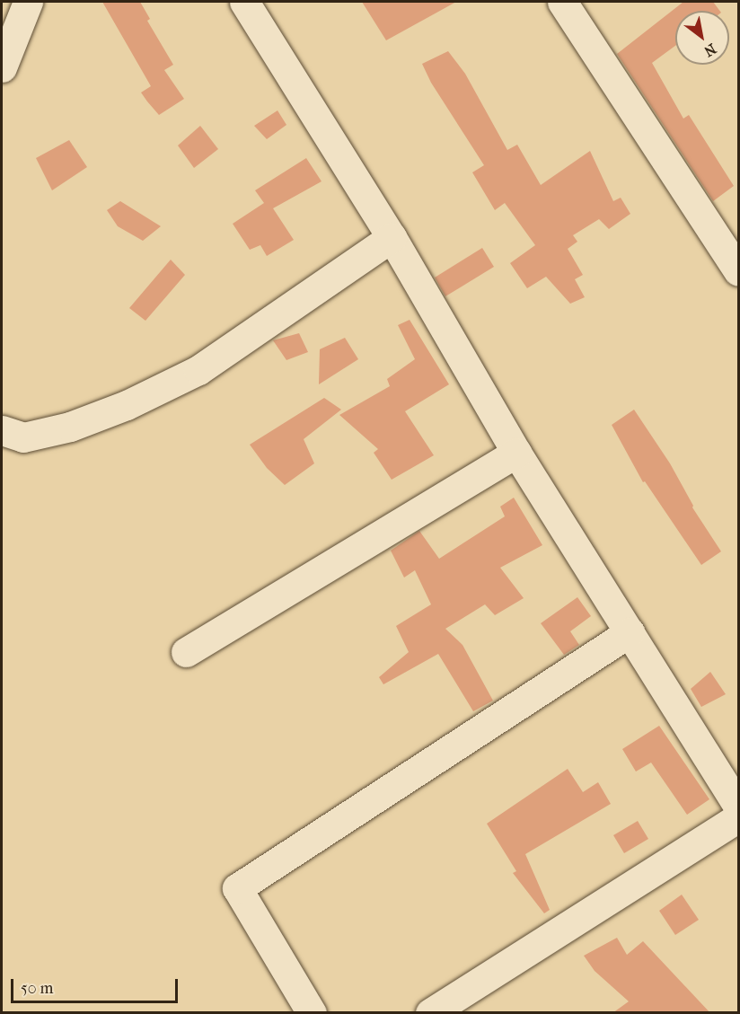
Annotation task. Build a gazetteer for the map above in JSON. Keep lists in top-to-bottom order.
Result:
{
  "scale_bar": "50 m",
  "north": "bottom right"
}
